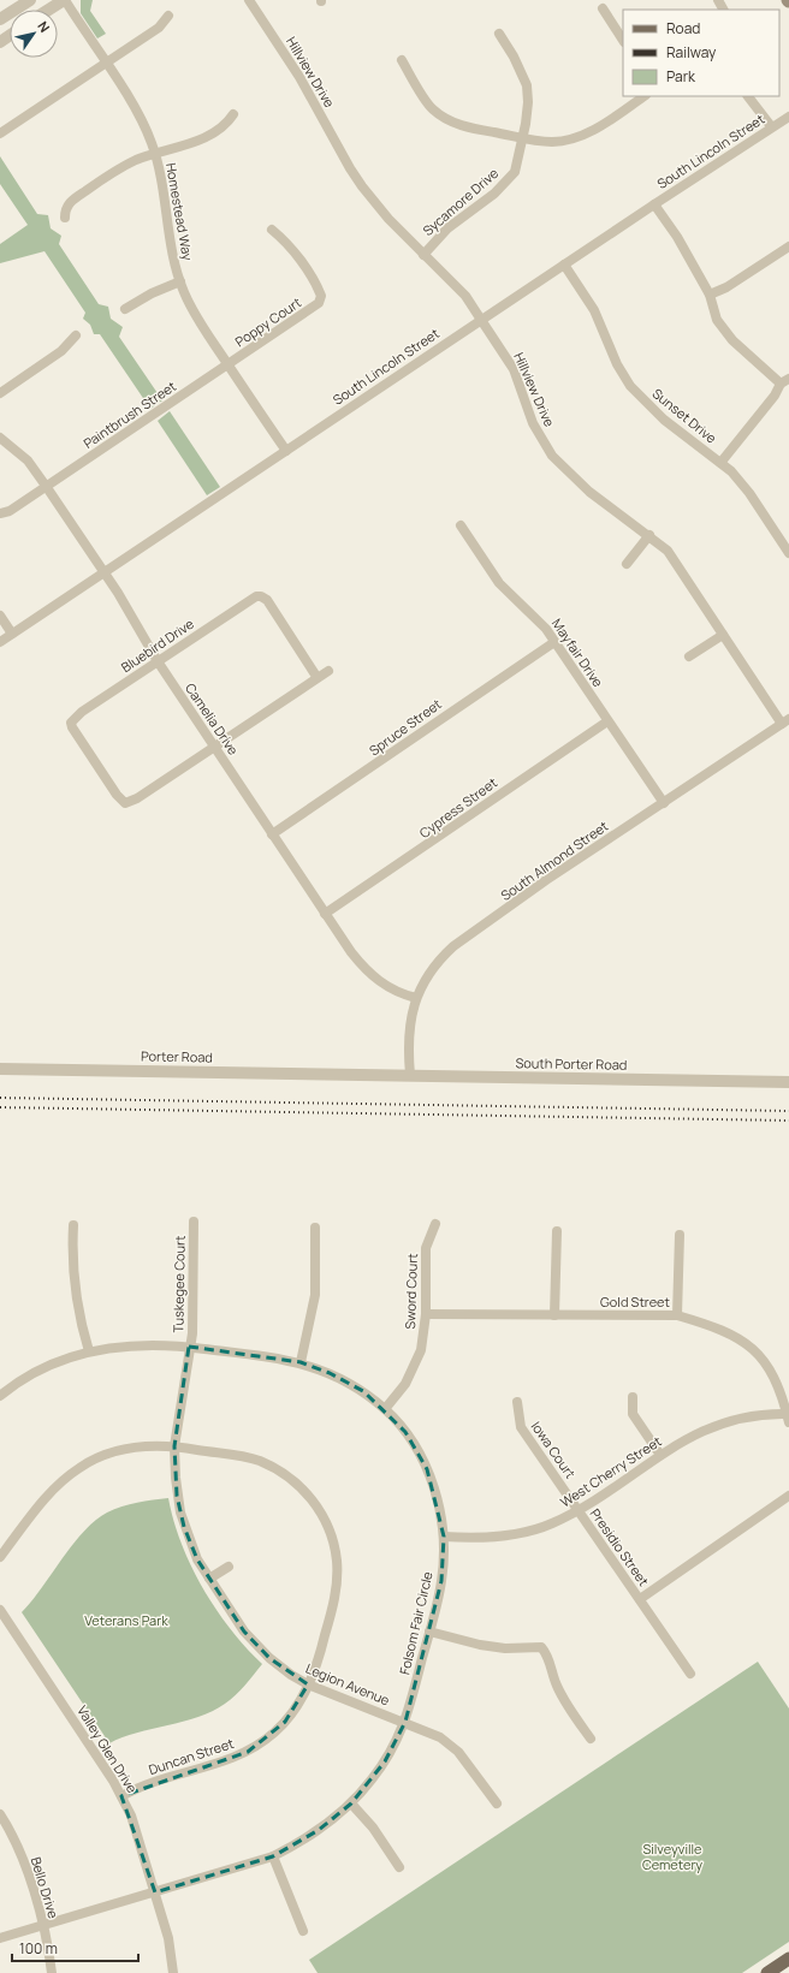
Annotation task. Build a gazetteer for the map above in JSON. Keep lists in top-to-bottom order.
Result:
{
  "streets": {
    "street": [
      "Hillview Drive",
      "South Lincoln Street",
      "Sycamore Drive",
      "Homestead Way",
      "Poppy Court",
      "Paintbrush Street",
      "Sunset Drive",
      "Bluebird Drive",
      "Mayfair Drive",
      "Camelia Drive",
      "Spruce Street",
      "Cypress Street",
      "South Almond Street",
      "Porter Road",
      "South Porter Road",
      "Tuskegee Court",
      "Sword Court",
      "Gold Street",
      "Iowa Court",
      "West Cherry Street",
      "Presidio Street",
      "Folsom Fair Circle",
      "Legion Avenue",
      "Valley Glen Drive",
      "Duncan Street",
      "Bello Drive"
    ]
  },
  "crossings": [
    ["Hillview Drive", "South Lincoln Street"],
    ["Hillview Drive", "Sycamore Drive"],
    ["Hillview Drive", "South Almond Street"],
    ["South Lincoln Street", "Homestead Way"],
    ["South Lincoln Street", "Sunset Drive"],
    ["South Lincoln Street", "Camelia Drive"],
    ["Homestead Way", "Poppy Court"],
    ["Homestead Way", "Paintbrush Street"],
    ["Poppy Court", "Paintbrush Street"],
    ["Paintbrush Street", "Camelia Drive"],
    ["Bluebird Drive", "Camelia Drive"],
    ["Mayfair Drive", "Spruce Street"],
    ["Mayfair Drive", "Cypress Street"],
    ["Mayfair Drive", "South Almond Street"],
    ["Camelia Drive", "Spruce Street"],
    ["Camelia Drive", "Cypress Street"],
    ["Camelia Drive", "South Almond Street"],
    ["South Almond Street", "South Porter Road"],
    ["Porter Road", "South Porter Road"],
    ["Tuskegee Court", "Folsom Fair Circle"],
    ["Tuskegee Court", "Legion Avenue"],
    ["Sword Court", "Gold Street"],
    ["Sword Court", "Folsom Fair Circle"],
    ["Gold Street", "West Cherry Street"],
    ["Iowa Court", "West Cherry Street"],
    ["Iowa Court", "Presidio Street"],
    ["West Cherry Street", "Presidio Street"],
    ["West Cherry Street", "Folsom Fair Circle"],
    ["Folsom Fair Circle", "Legion Avenue"],
    ["Folsom Fair Circle", "Valley Glen Drive"],
    ["Folsom Fair Circle", "Bello Drive"],
    ["Legion Avenue", "Duncan Street"],
    ["Valley Glen Drive", "Duncan Street"]
  ],
  "parks": ["Veterans Park", "Silveyville Cemetery"],
  "legend": ["Road", "Railway", "Park"],
  "scale_bar": "100 m",
  "north": "top right"
}
